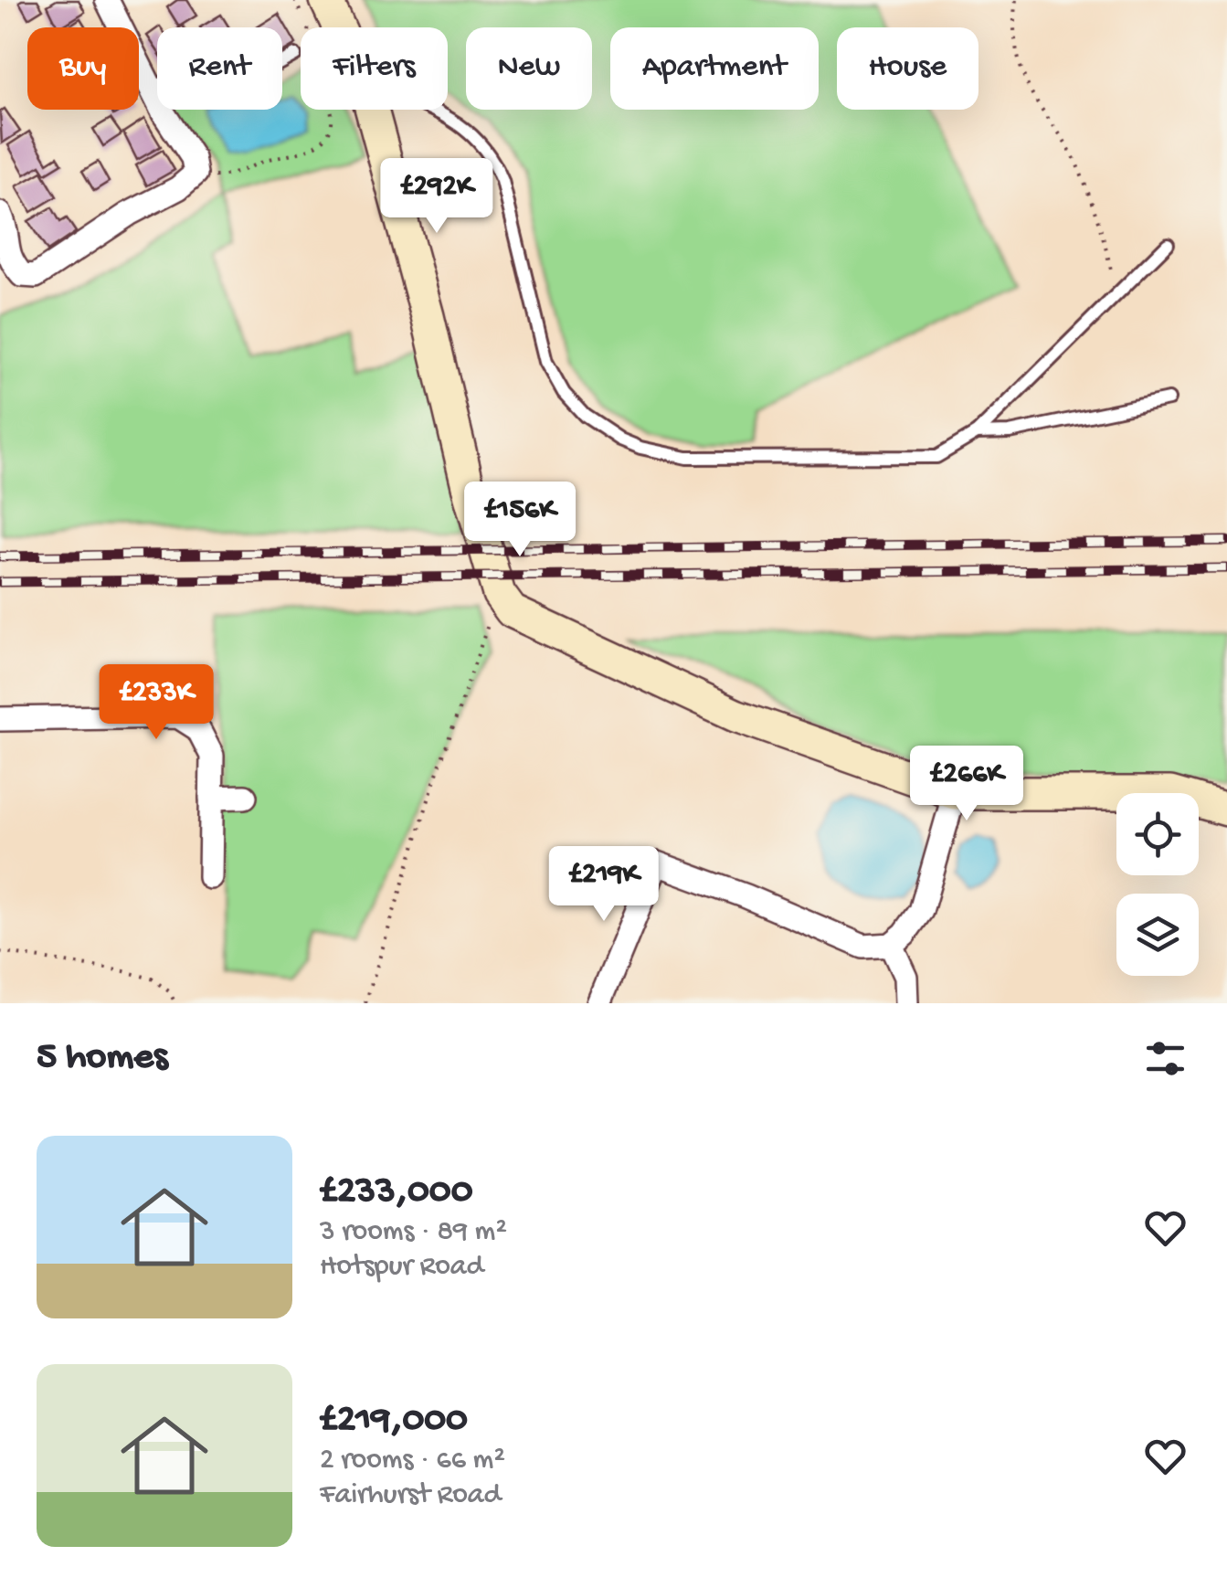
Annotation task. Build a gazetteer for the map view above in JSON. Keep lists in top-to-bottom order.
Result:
{
  "page": {
    "chip": [
      "Buy",
      "Rent",
      "Filters",
      "New",
      "Apartment",
      "House"
    ],
    "price": [
      "£292K",
      "£156K",
      "£233K",
      "£266K",
      "£219K"
    ],
    "heading": "5 homes",
    "list": [
      {
        "name": "£233,000",
        "note": "3 rooms · 89 m² · Hotspur Road"
      },
      {
        "name": "£219,000",
        "note": "2 rooms · 66 m² · Fairhurst Road"
      }
    ]
  }
}
